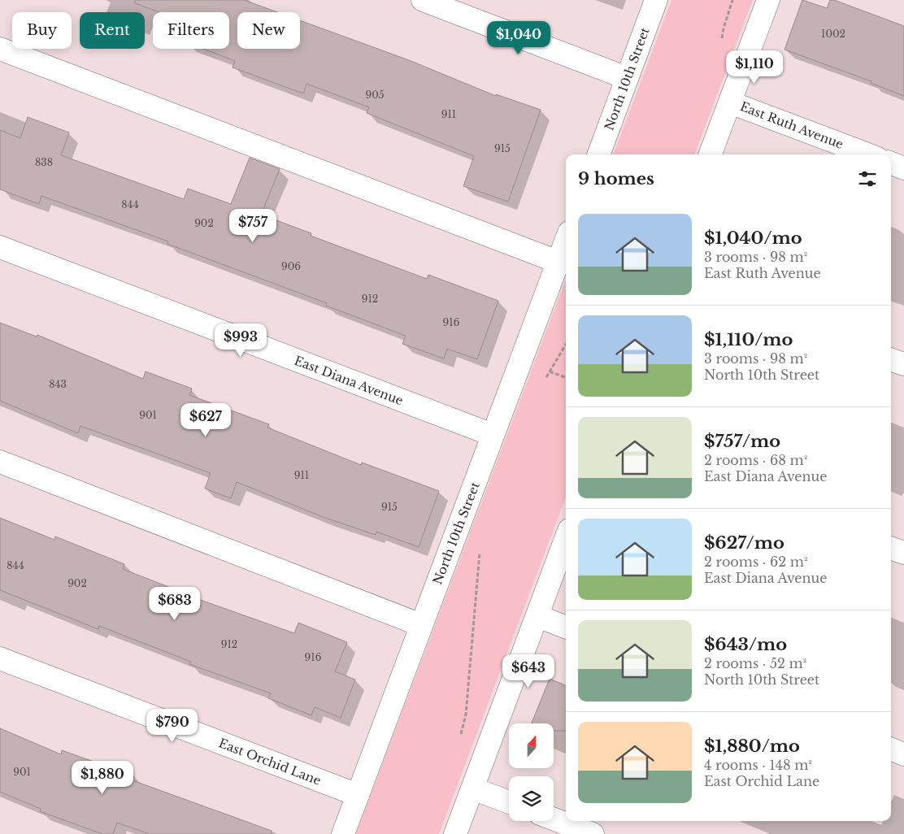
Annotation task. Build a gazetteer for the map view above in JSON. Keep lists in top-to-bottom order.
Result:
{
  "streets": {
    "street": [
      "North 10th Street",
      "East Ruth Avenue",
      "East Diana Avenue",
      "East Orchid Lane"
    ]
  },
  "crossings": [
    ["North 10th Street", "East Diana Avenue"],
    ["North 10th Street", "East Orchid Lane"]
  ],
  "house_numbers": [
    "1002",
    "905",
    "911",
    "915",
    "838",
    "844",
    "902",
    "906",
    "912",
    "916",
    "843",
    "901",
    "911",
    "915",
    "844",
    "902",
    "912",
    "916",
    "901"
  ],
  "north": "top",
  "page": {
    "chip": [
      "Buy",
      "Rent",
      "Filters",
      "New"
    ],
    "price": [
      "$1,040",
      "$1,110",
      "$757",
      "$993",
      "$627",
      "$683",
      "$643",
      "$790",
      "$1,880"
    ],
    "heading": "9 homes",
    "list": [
      {
        "name": "$1,040/mo",
        "note": "3 rooms · 98 m² · East Ruth Avenue"
      },
      {
        "name": "$1,110/mo",
        "note": "3 rooms · 98 m² · North 10th Street"
      },
      {
        "name": "$757/mo",
        "note": "2 rooms · 68 m² · East Diana Avenue"
      },
      {
        "name": "$627/mo",
        "note": "2 rooms · 62 m² · East Diana Avenue"
      },
      {
        "name": "$643/mo",
        "note": "2 rooms · 52 m² · North 10th Street"
      },
      {
        "name": "$1,880/mo",
        "note": "4 rooms · 148 m² · East Orchid Lane"
      }
    ]
  }
}
